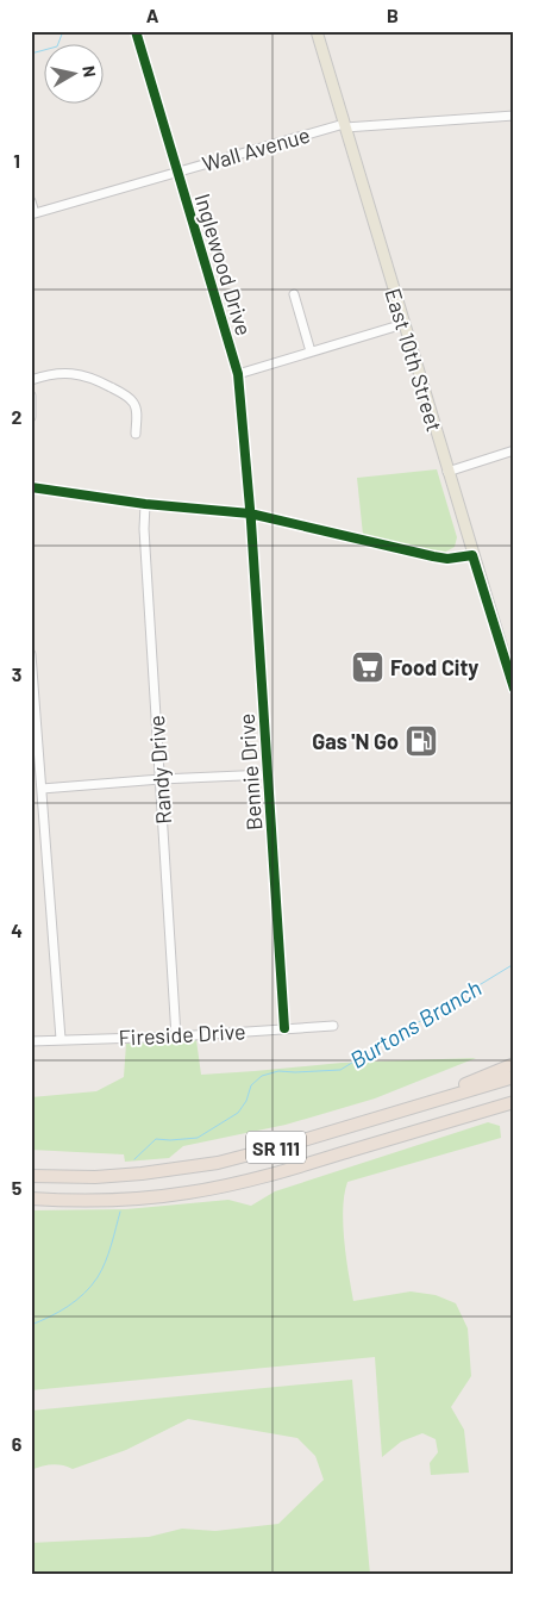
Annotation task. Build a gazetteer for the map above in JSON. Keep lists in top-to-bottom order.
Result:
{
  "streets": {
    "highway": ["SR 111"],
    "main road": ["East 10th Street"],
    "street": [
      "Wall Avenue",
      "Inglewood Drive",
      "Randy Drive",
      "Bennie Drive",
      "Fireside Drive"
    ]
  },
  "crossings": [
    ["Wall Avenue", "Inglewood Drive"],
    ["Wall Avenue", "East 10th Street"],
    ["Inglewood Drive", "Bennie Drive"],
    ["Randy Drive", "Fireside Drive"],
    ["Bennie Drive", "Fireside Drive"]
  ],
  "water": ["Burtons Branch"],
  "places": {
    "supermarket": ["Food City"],
    "fuel station": ["Gas 'N Go"]
  },
  "north": "right",
  "grid": {
    "columns": ["A", "B"],
    "rows": [
      "1",
      "2",
      "3",
      "4",
      "5",
      "6"
    ]
  }
}
